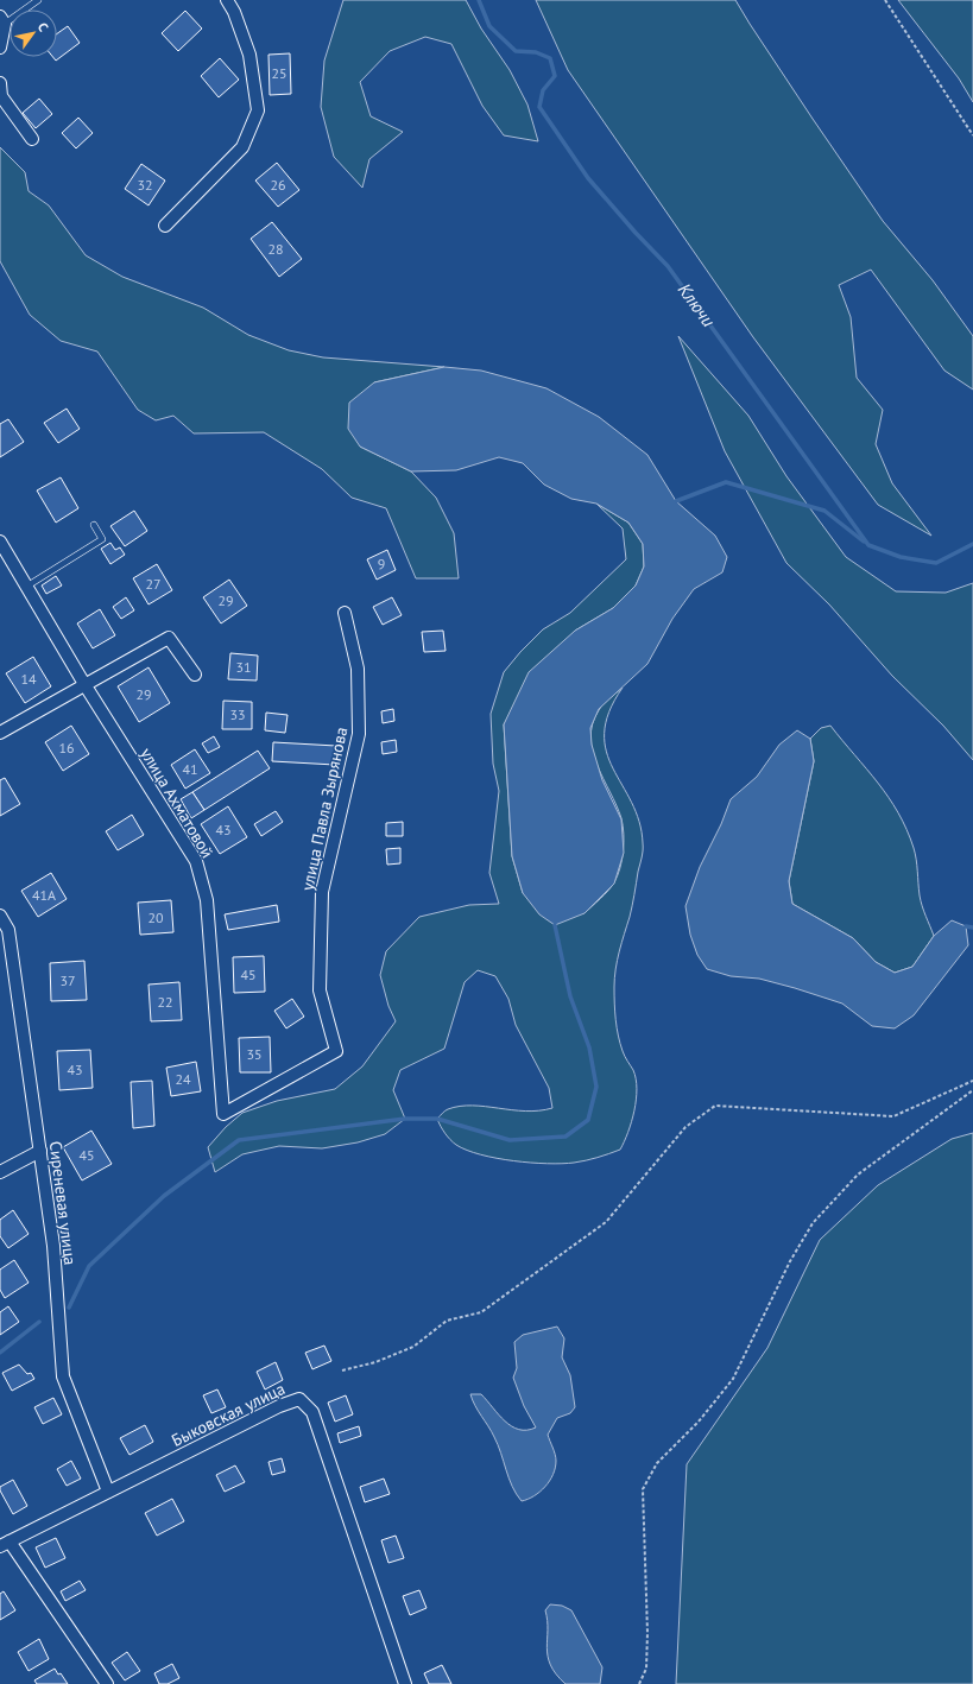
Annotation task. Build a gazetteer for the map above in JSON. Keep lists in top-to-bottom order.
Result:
{
  "streets": {
    "street": [
      "улица Ахматовой",
      "улица Павла Зырянова",
      "Сиреневая улица",
      "Быковская улица"
    ]
  },
  "crossings": [
    ["улица Ахматовой", "улица Павла Зырянова"],
    ["Сиреневая улица", "Быковская улица"]
  ],
  "water": ["Ключи"],
  "house_numbers": [
    "25",
    "32",
    "26",
    "28",
    "9",
    "27",
    "29",
    "31",
    "14",
    "29",
    "33",
    "16",
    "41",
    "43",
    "41А",
    "20",
    "45",
    "37",
    "22",
    "35",
    "43",
    "24",
    "45"
  ],
  "north": "top right"
}
